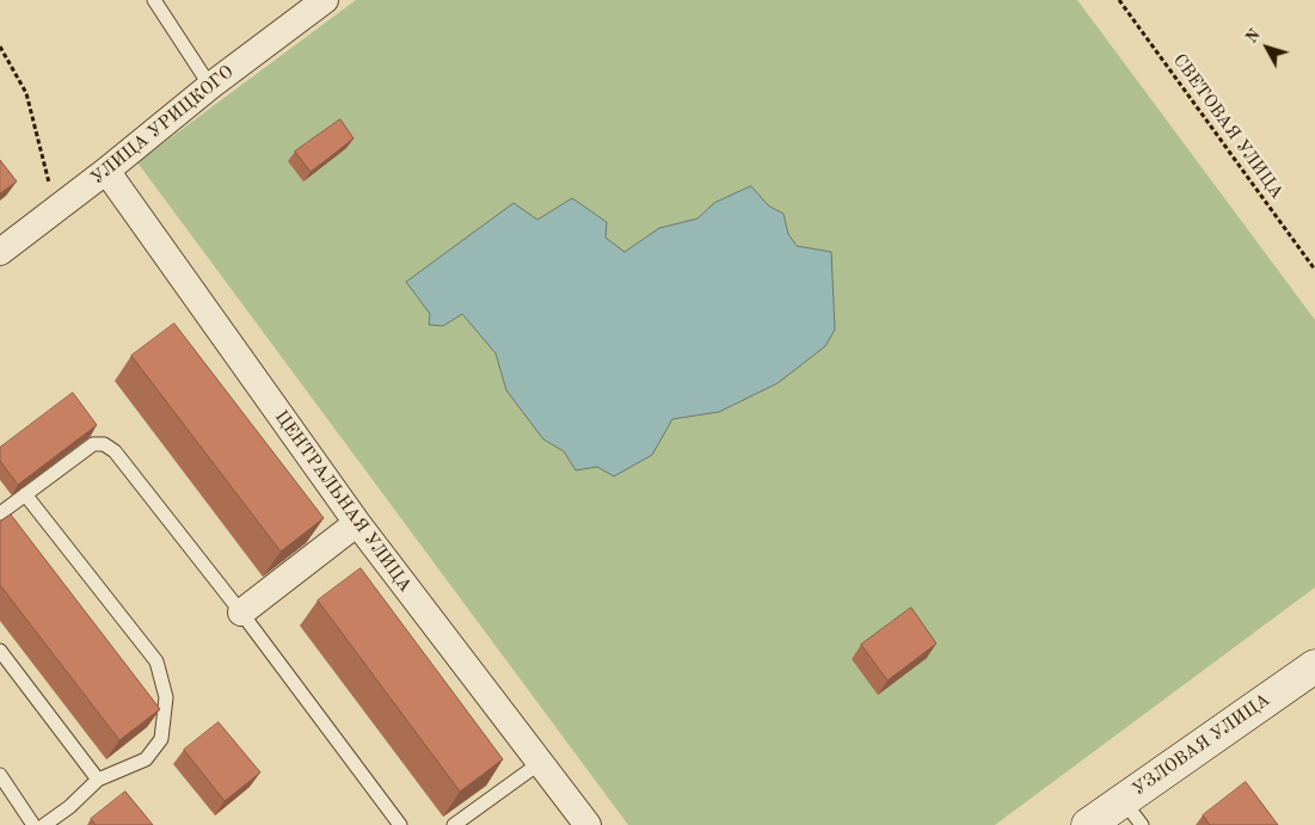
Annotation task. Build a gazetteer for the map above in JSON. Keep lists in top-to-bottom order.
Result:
{
  "streets": {
    "street": ["УЛИЦА УРИЦКОГО", "ЦЕНТРАЛЬНАЯ УЛИЦА", "УЗЛОВАЯ УЛИЦА"],
    "path": ["СВЕТОВАЯ УЛИЦА"]
  },
  "crossings": [
    ["УЛИЦА УРИЦКОГО", "ЦЕНТРАЛЬНАЯ УЛИЦА"]
  ],
  "north": "top left"
}
